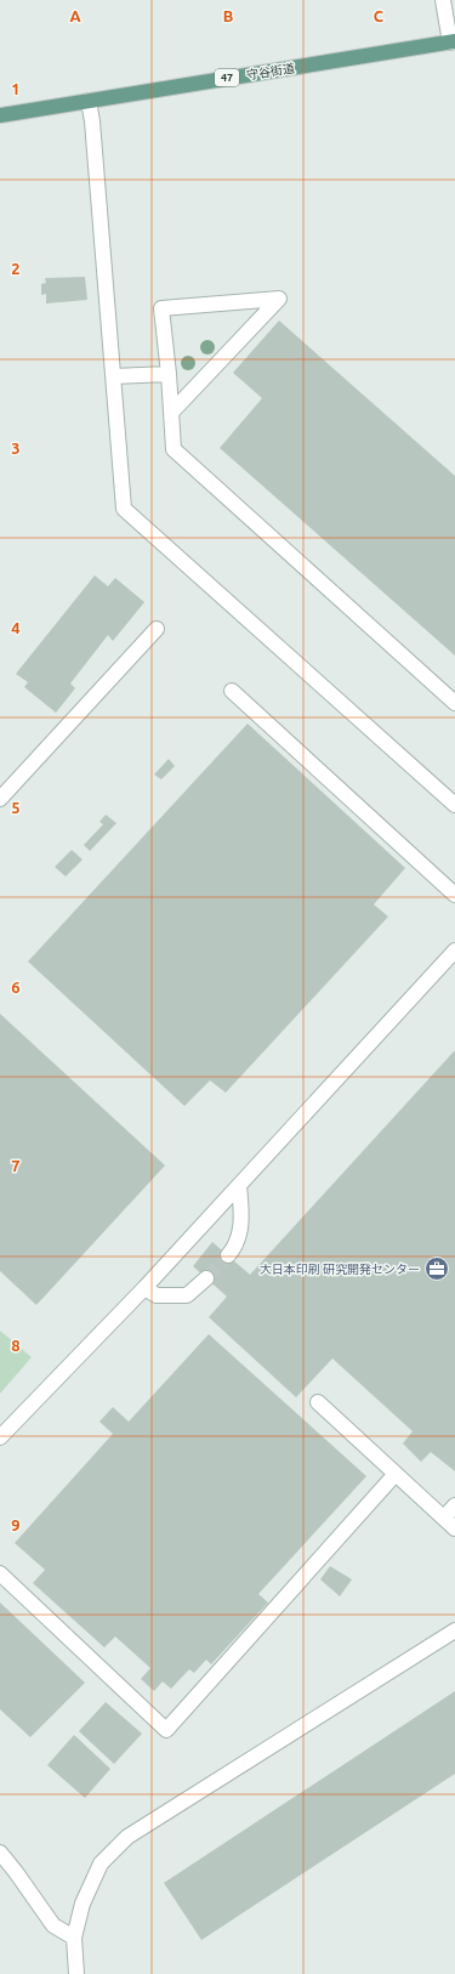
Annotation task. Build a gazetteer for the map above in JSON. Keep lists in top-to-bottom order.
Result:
{
  "streets": {
    "main road": ["守谷街道", "47"]
  },
  "places": {
    "office": ["大日本印刷 研究開発センター"]
  },
  "grid": {
    "columns": ["A", "B", "C"],
    "rows": [
      "1",
      "2",
      "3",
      "4",
      "5",
      "6",
      "7",
      "8",
      "9"
    ]
  }
}
